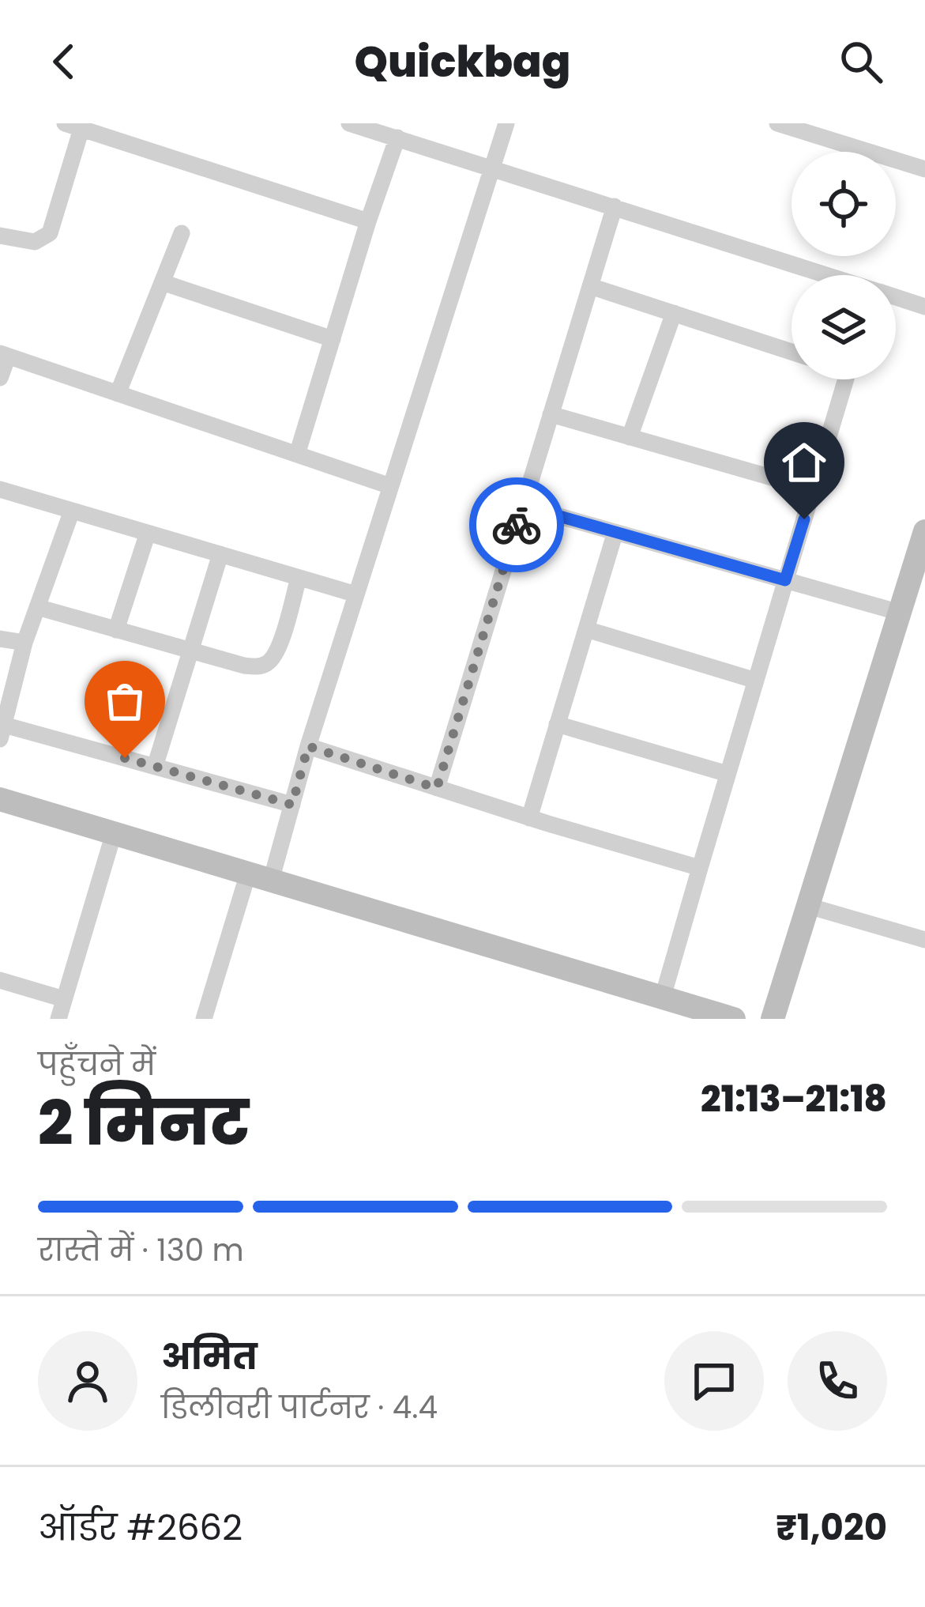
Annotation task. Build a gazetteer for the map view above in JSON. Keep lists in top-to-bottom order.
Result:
{
  "page": {
    "header": "Quickbag",
    "heading": ["2 मिनट", "पहुँचने में", "21:13–21:18"],
    "panel": [
      "अमित",
      "डिलीवरी पार्टनर · 4.4",
      "ऑर्डर #2662",
      "₹1,020"
    ],
    "bar": "रास्ते में · 130 m"
  }
}
